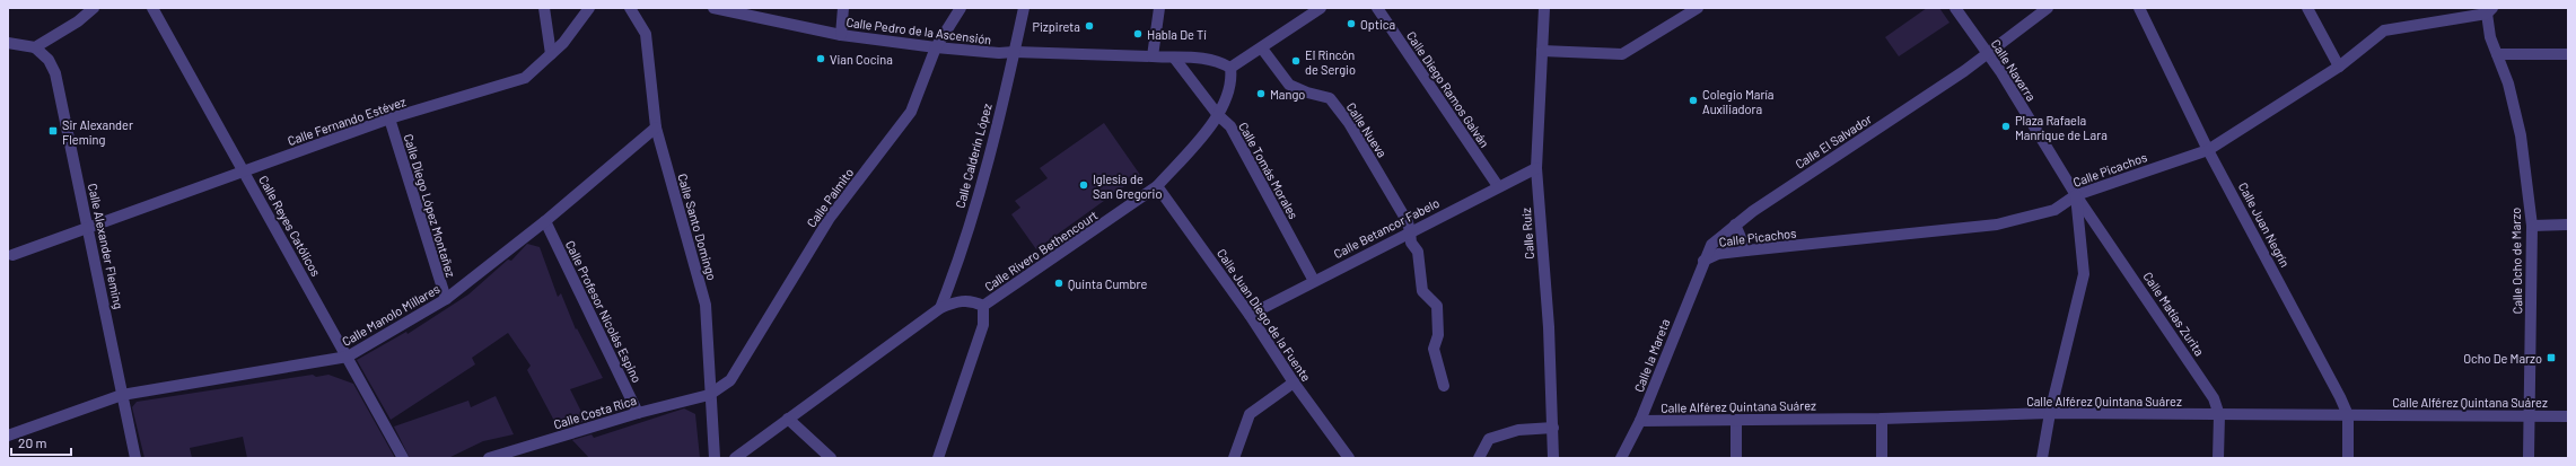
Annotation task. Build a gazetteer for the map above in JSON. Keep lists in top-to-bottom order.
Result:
{
  "streets": {
    "street": [
      "Calle Pedro de la Ascensión",
      "Calle Navarra",
      "Calle Diego Ramos Galván",
      "Calle Fernando Estévez",
      "Calle Nueva",
      "Calle El Salvador",
      "Calle Calderín López",
      "Calle Picachos",
      "Calle Tomás Morales",
      "Calle Palmito",
      "Calle Diego López Montañez",
      "Calle Juan Negrín",
      "Calle Reyes Católicos",
      "Calle Santo Domingo",
      "Calle Betancor Fabelo",
      "Calle Ruiz",
      "Calle Alexander Fleming",
      "Calle Rivero Bethencourt",
      "Calle Ocho de Marzo",
      "Calle Profesor Nicolás Espino",
      "Calle Matías Zurita",
      "Calle Manolo Millares",
      "Calle Juan Diego de la Fuente",
      "Calle la Mareta",
      "Calle Alférez Quintana Suárez",
      "Calle Costa Rica"
    ]
  },
  "crossings": [
    ["Calle Pedro de la Ascensión", "Calle Calderín López"],
    ["Calle Pedro de la Ascensión", "Calle Tomás Morales"],
    ["Calle Pedro de la Ascensión", "Calle Palmito"],
    ["Calle Pedro de la Ascensión", "Calle Rivero Bethencourt"],
    ["Calle Navarra", "Calle El Salvador"],
    ["Calle Navarra", "Calle Picachos"],
    ["Calle Navarra", "Calle Matías Zurita"],
    ["Calle Diego Ramos Galván", "Calle Betancor Fabelo"],
    ["Calle Fernando Estévez", "Calle Diego López Montañez"],
    ["Calle Fernando Estévez", "Calle Reyes Católicos"],
    ["Calle Fernando Estévez", "Calle Alexander Fleming"],
    ["Calle Nueva", "Calle Betancor Fabelo"],
    ["Calle El Salvador", "Calle Picachos"],
    ["Calle El Salvador", "Calle la Mareta"],
    ["Calle Calderín López", "Calle Rivero Bethencourt"],
    ["Calle Picachos", "Calle Juan Negrín"],
    ["Calle Picachos", "Calle Ocho de Marzo"],
    ["Calle Picachos", "Calle Matías Zurita"],
    ["Calle Picachos", "Calle la Mareta"],
    ["Calle Tomás Morales", "Calle Betancor Fabelo"],
    ["Calle Tomás Morales", "Calle Rivero Bethencourt"],
    ["Calle Palmito", "Calle Santo Domingo"],
    ["Calle Palmito", "Calle Costa Rica"],
    ["Calle Diego López Montañez", "Calle Manolo Millares"],
    ["Calle Juan Negrín", "Calle Alférez Quintana Suárez"],
    ["Calle Reyes Católicos", "Calle Manolo Millares"],
    ["Calle Santo Domingo", "Calle Manolo Millares"],
    ["Calle Santo Domingo", "Calle Costa Rica"],
    ["Calle Betancor Fabelo", "Calle Ruiz"],
    ["Calle Betancor Fabelo", "Calle Juan Diego de la Fuente"],
    ["Calle Alexander Fleming", "Calle Manolo Millares"],
    ["Calle Rivero Bethencourt", "Calle Juan Diego de la Fuente"],
    ["Calle Ocho de Marzo", "Calle Alférez Quintana Suárez"],
    ["Calle Profesor Nicolás Espino", "Calle Manolo Millares"],
    ["Calle Profesor Nicolás Espino", "Calle Costa Rica"],
    ["Calle Matías Zurita", "Calle Alférez Quintana Suárez"],
    ["Calle la Mareta", "Calle Alférez Quintana Suárez"]
  ],
  "places": {
    "other": [
      "Optica",
      "Pizpireta",
      "Habla De Ti",
      "Vian Cocina",
      "El Rincón de Sergio",
      "Mango",
      "Colegio María Auxiliadora",
      "Plaza Rafaela Manrique de Lara",
      "Iglesia de San Gregorio",
      "Quinta Cumbre"
    ],
    "transit": ["Sir Alexander Fleming", "Ocho De Marzo"]
  },
  "scale_bar": "20 m"
}
